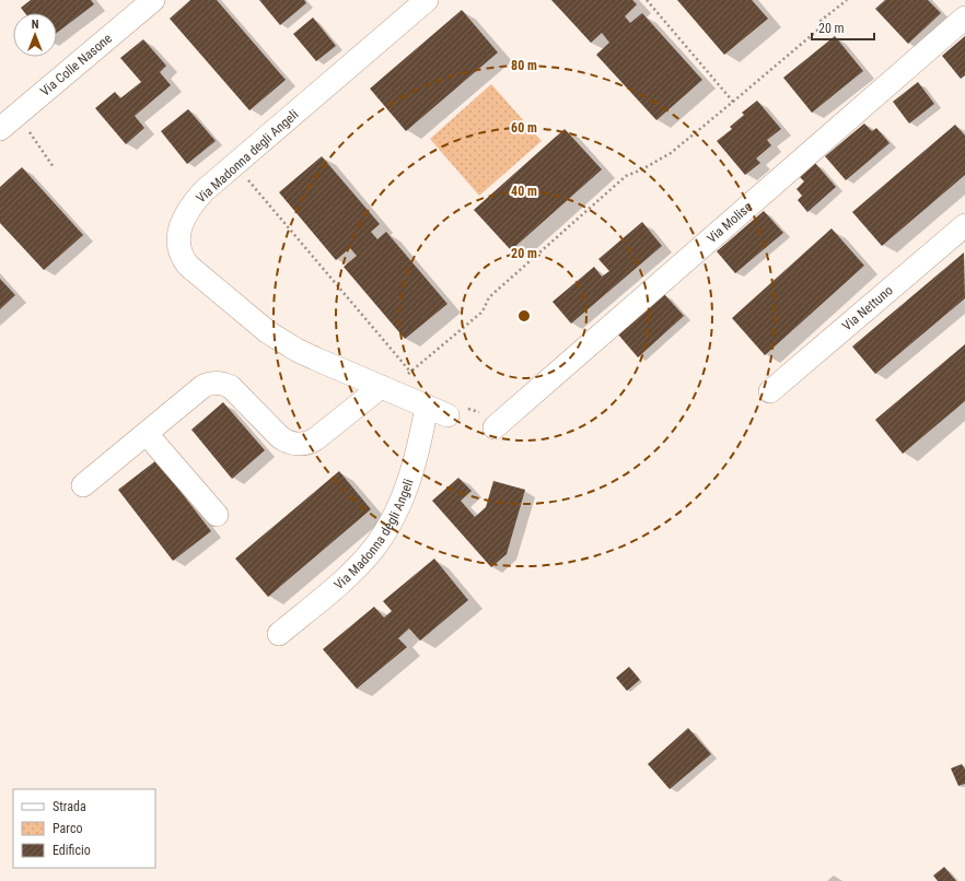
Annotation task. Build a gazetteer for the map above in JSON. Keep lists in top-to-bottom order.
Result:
{
  "streets": {
    "street": [
      "Via Colle Nasone",
      "Via Madonna degli Angeli",
      "Via Molise",
      "Via Nettuno"
    ]
  },
  "legend": ["Strada", "Parco", "Edificio"],
  "scale_bar": "20 m",
  "north": "top",
  "rings": [
    "80 m",
    "60 m",
    "40 m",
    "20 m"
  ]
}
